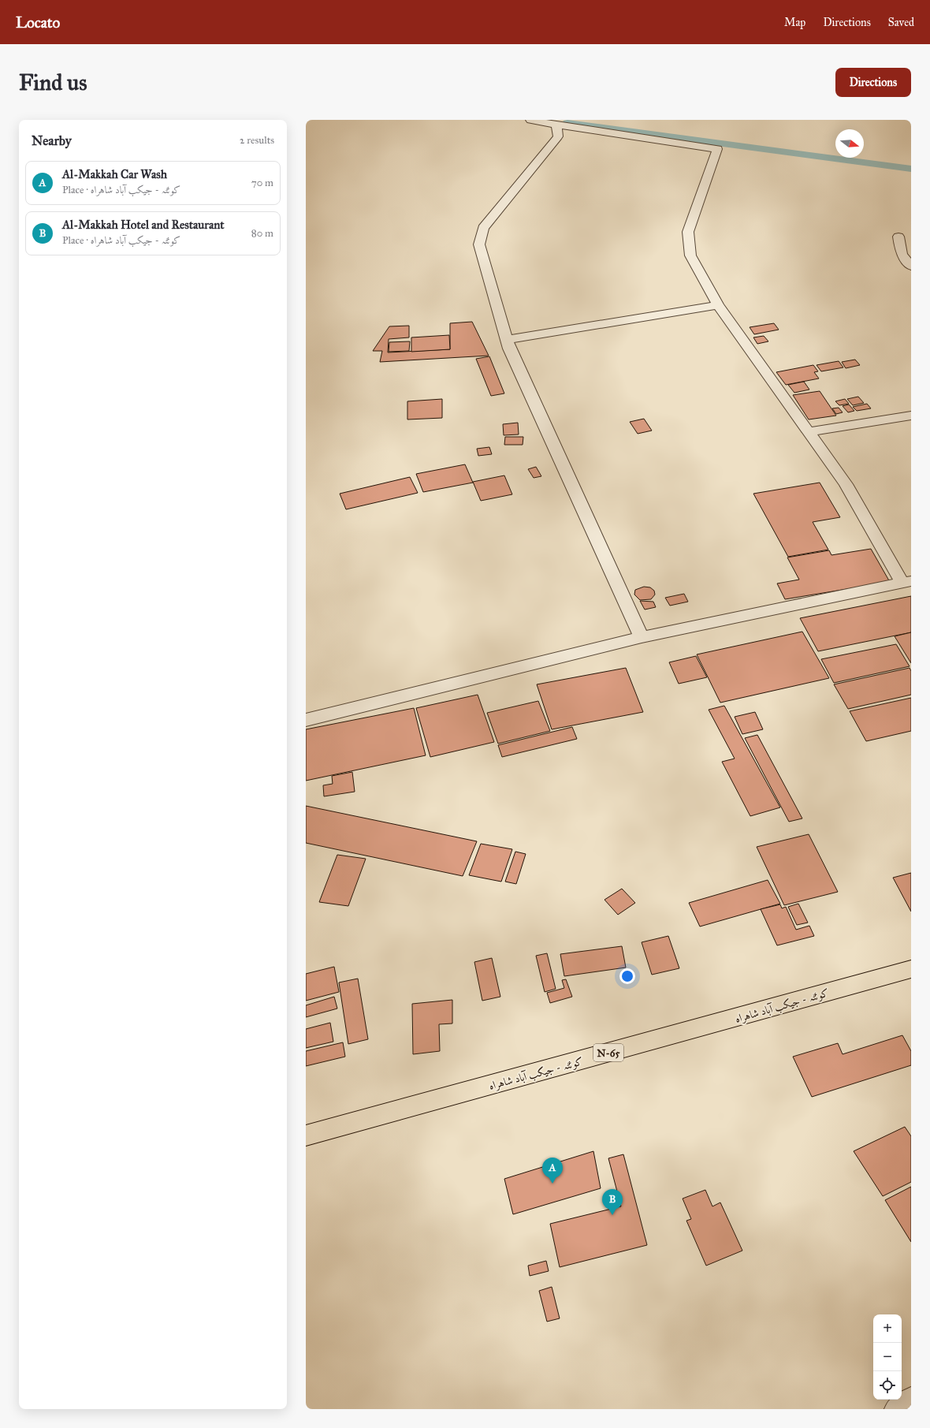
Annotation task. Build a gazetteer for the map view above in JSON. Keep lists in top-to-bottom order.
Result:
{
  "streets": {
    "highway": ["کوئٹہ - جیکب آباد شاہراہ", "N-65"]
  },
  "north": "right",
  "page": {
    "header": "Locato",
    "nav": ["Map", "Directions", "Saved"],
    "buttons": "Directions",
    "title": "Find us",
    "heading": ["Nearby", "2 results"],
    "list": [
      {
        "mark": "A",
        "name": "Al-Makkah Car Wash",
        "note": "Place · کوئٹہ - جیکب آباد شاہراہ",
        "value": "70 m"
      },
      {
        "mark": "B",
        "name": "Al-Makkah Hotel and Restaurant",
        "note": "Place · کوئٹہ - جیکب آباد شاہراہ",
        "value": "80 m"
      }
    ],
    "pins": ["A", "B"],
    "map_buttons": ["+", "−"]
  }
}
